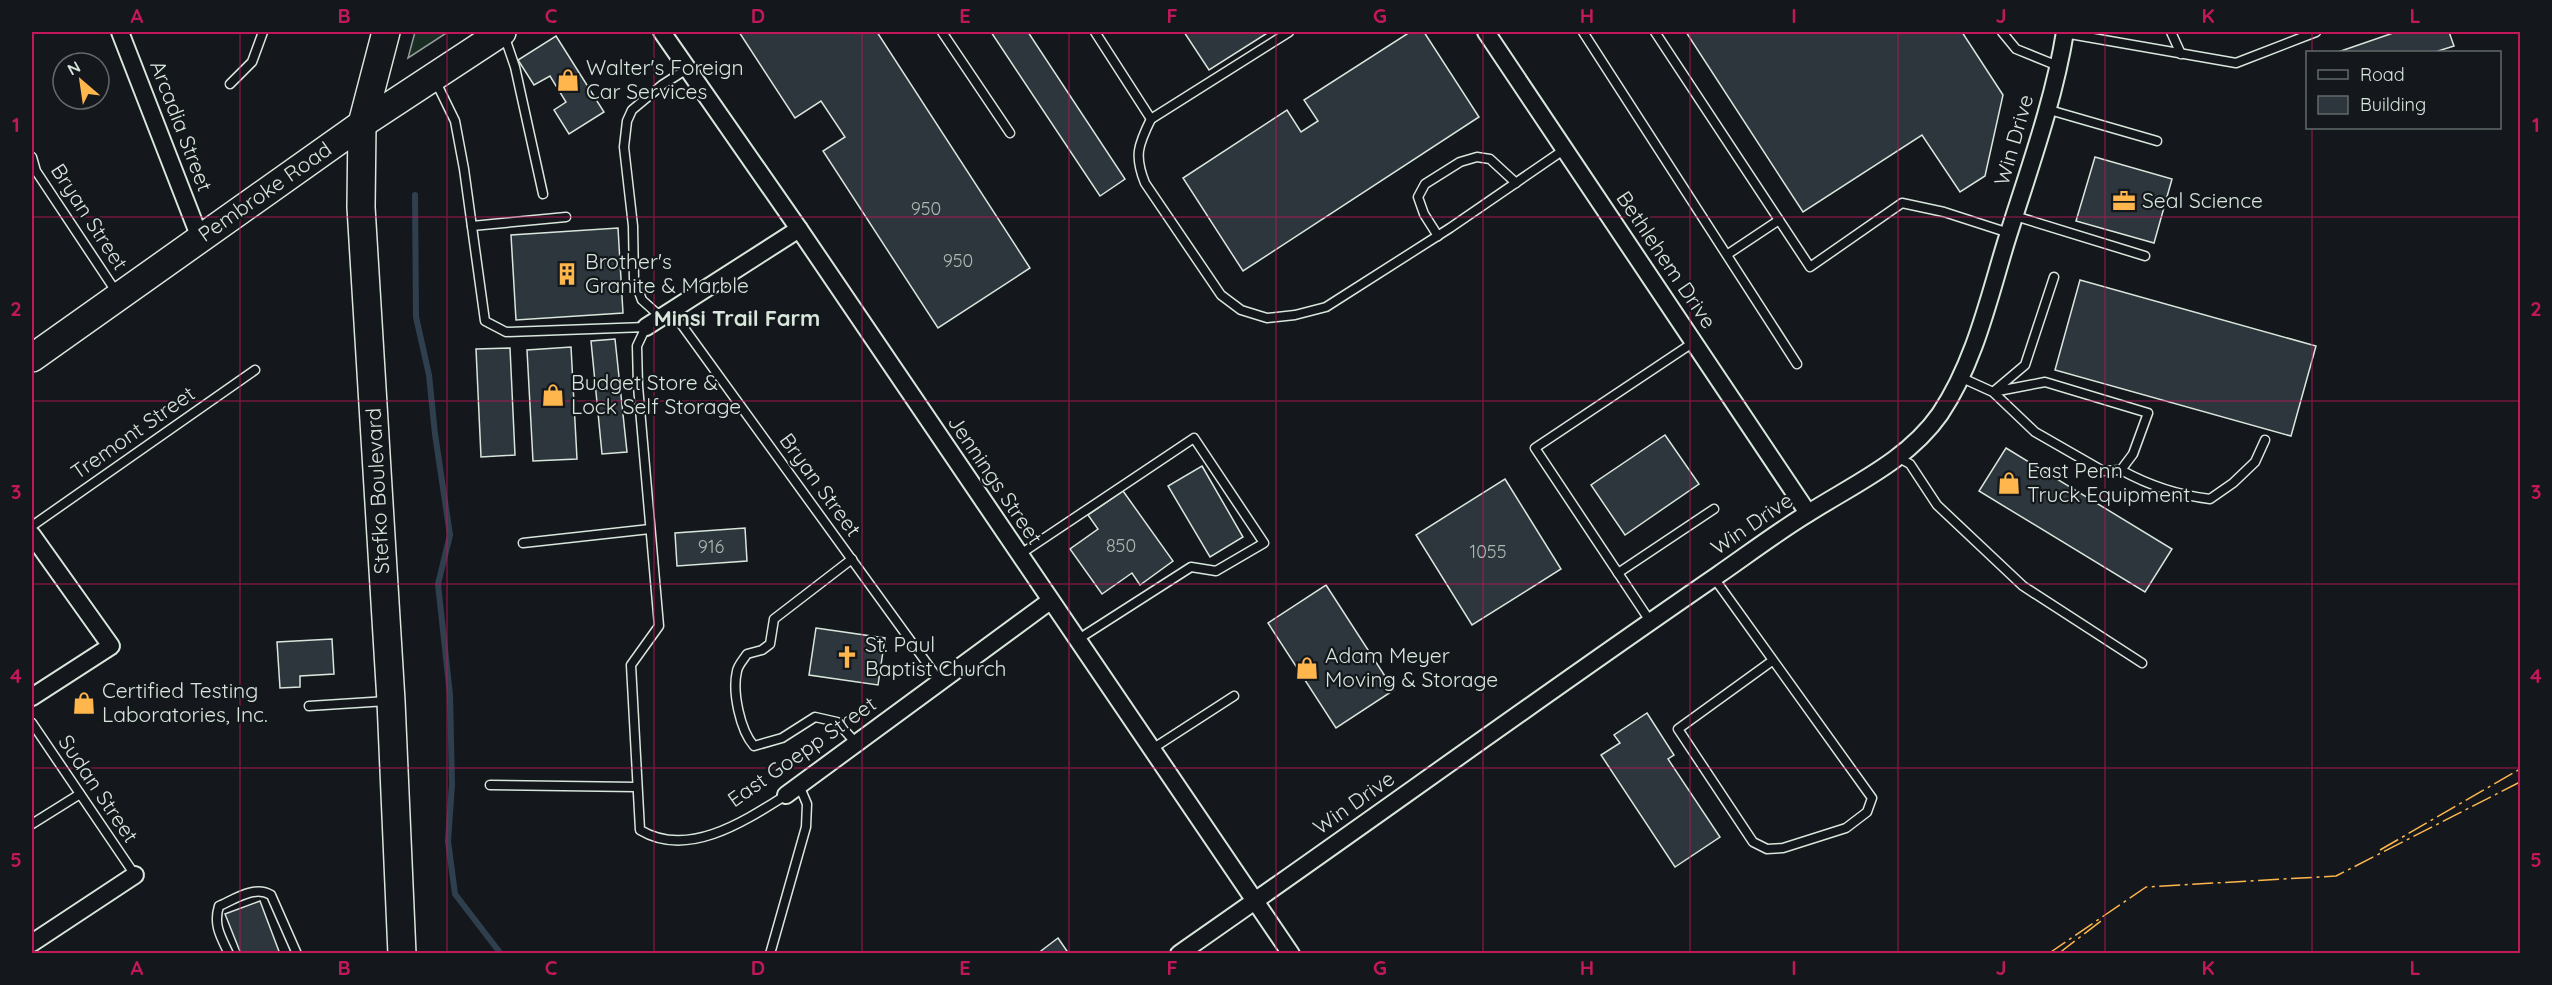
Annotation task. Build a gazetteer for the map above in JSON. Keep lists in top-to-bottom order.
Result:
{
  "streets": {
    "main road": ["Pembroke Road", "Stefko Boulevard"],
    "street": [
      "Arcadia Street",
      "Win Drive",
      "Bethlehem Drive",
      "Jennings Street",
      "East Goepp Street"
    ],
    "lane": ["Bryan Street", "Tremont Street", "Sudan Street"]
  },
  "crossings": [
    ["Arcadia Street", "Pembroke Road"],
    ["Win Drive", "Bethlehem Drive"],
    ["Win Drive", "Jennings Street"],
    ["Pembroke Road", "Bryan Street"],
    ["Pembroke Road", "Stefko Boulevard"],
    ["Bryan Street", "Jennings Street"],
    ["Bryan Street", "East Goepp Street"],
    ["Jennings Street", "East Goepp Street"]
  ],
  "districts": ["Minsi Trail Farm"],
  "places": {
    "shop": [
      "Walter's Foreign Car Services",
      "Budget Store & Lock Self Storage",
      "East Penn Truck Equipment",
      "Adam Meyer Moving & Storage",
      "Certified Testing Laboratories, Inc."
    ],
    "office": ["Seal Science"],
    "building": ["Brother's Granite & Marble"],
    "church": ["St. Paul Baptist Church"]
  },
  "house_numbers": [
    "950",
    "950",
    "850",
    "916",
    "1055"
  ],
  "legend": ["Road", "Building"],
  "north": "top left",
  "grid": {
    "columns": [
      "A",
      "B",
      "C",
      "D",
      "E",
      "F",
      "G",
      "H",
      "I",
      "J",
      "K",
      "L"
    ],
    "rows": [
      "1",
      "2",
      "3",
      "4",
      "5"
    ]
  }
}
